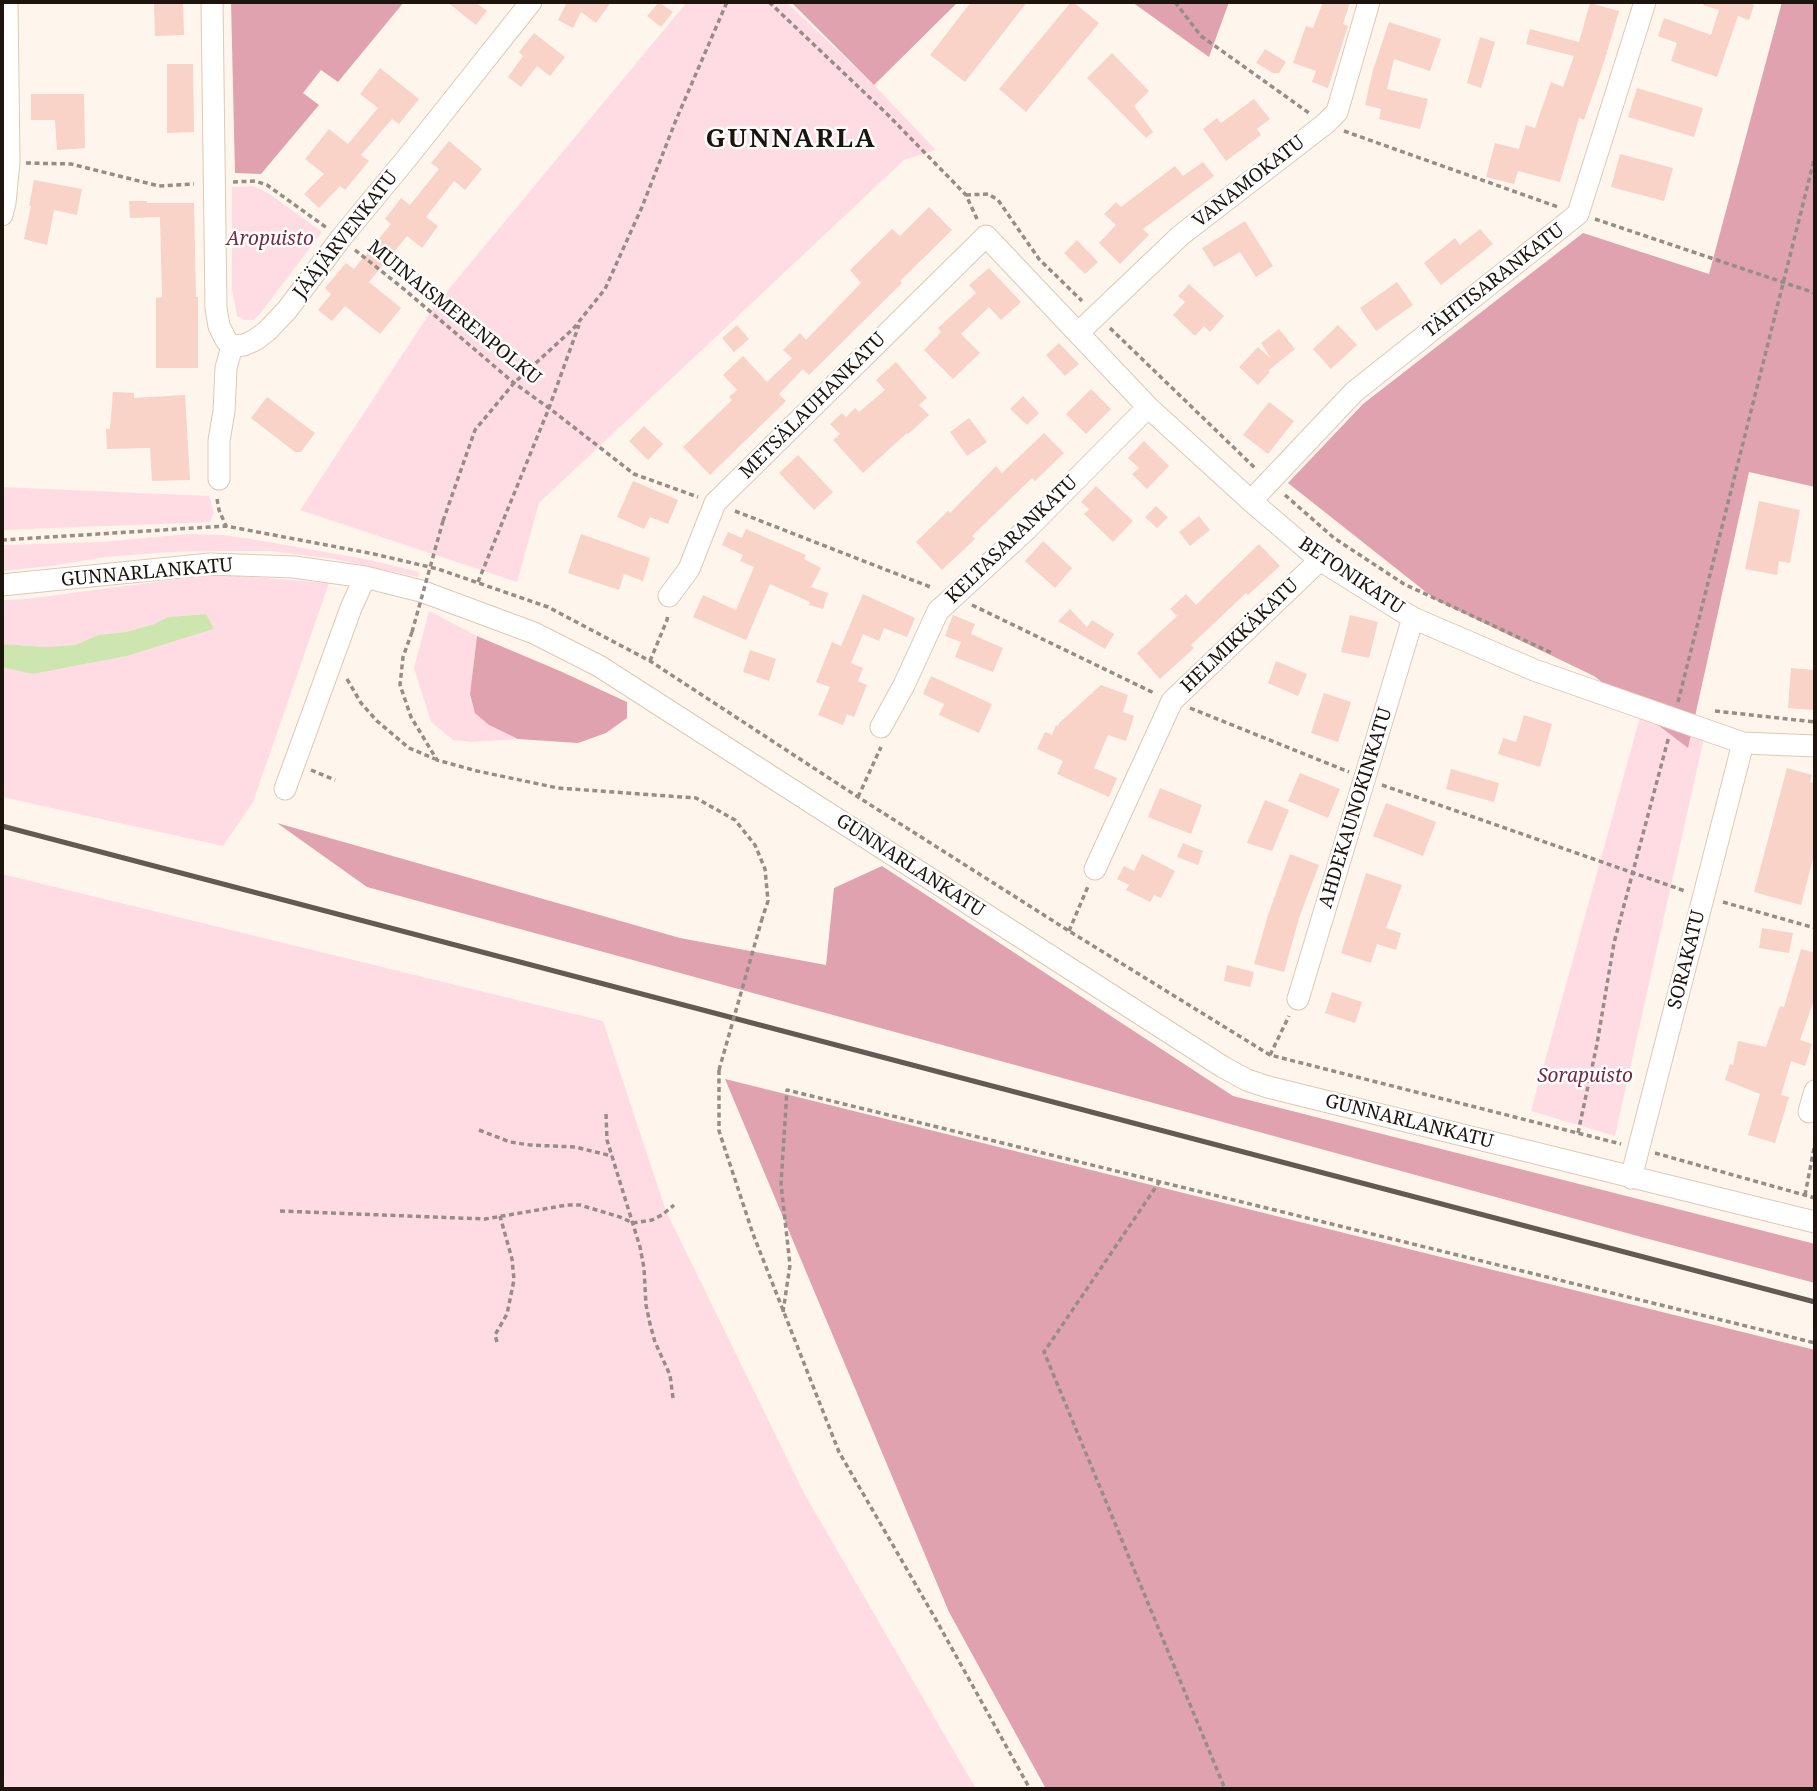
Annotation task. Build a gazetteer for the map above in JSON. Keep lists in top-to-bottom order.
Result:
{
  "streets": {
    "street": [
      "VANAMOKATU",
      "JÄÄJÄRVENKATU",
      "TÄHTISARANKATU",
      "METSÄLAUHANKATU",
      "KELTASARANKATU",
      "GUNNARLANKATU",
      "BETONIKATU",
      "HELMIKKÄKATU",
      "AHDEKAUNOKINKATU",
      "SORAKATU"
    ],
    "path": ["MUINAISMERENPOLKU"]
  },
  "crossings": [
    ["VANAMOKATU", "BETONIKATU"],
    ["JÄÄJÄRVENKATU", "MUINAISMERENPOLKU"],
    ["TÄHTISARANKATU", "BETONIKATU"],
    ["MUINAISMERENPOLKU", "METSÄLAUHANKATU"],
    ["MUINAISMERENPOLKU", "KELTASARANKATU"],
    ["MUINAISMERENPOLKU", "HELMIKKÄKATU"],
    ["MUINAISMERENPOLKU", "AHDEKAUNOKINKATU"],
    ["MUINAISMERENPOLKU", "SORAKATU"],
    ["METSÄLAUHANKATU", "BETONIKATU"],
    ["KELTASARANKATU", "BETONIKATU"],
    ["GUNNARLANKATU", "SORAKATU"],
    ["BETONIKATU", "HELMIKKÄKATU"],
    ["BETONIKATU", "AHDEKAUNOKINKATU"],
    ["BETONIKATU", "SORAKATU"]
  ],
  "districts": ["GUNNARLA"],
  "parks": ["Aropuisto", "Sorapuisto"]
}
